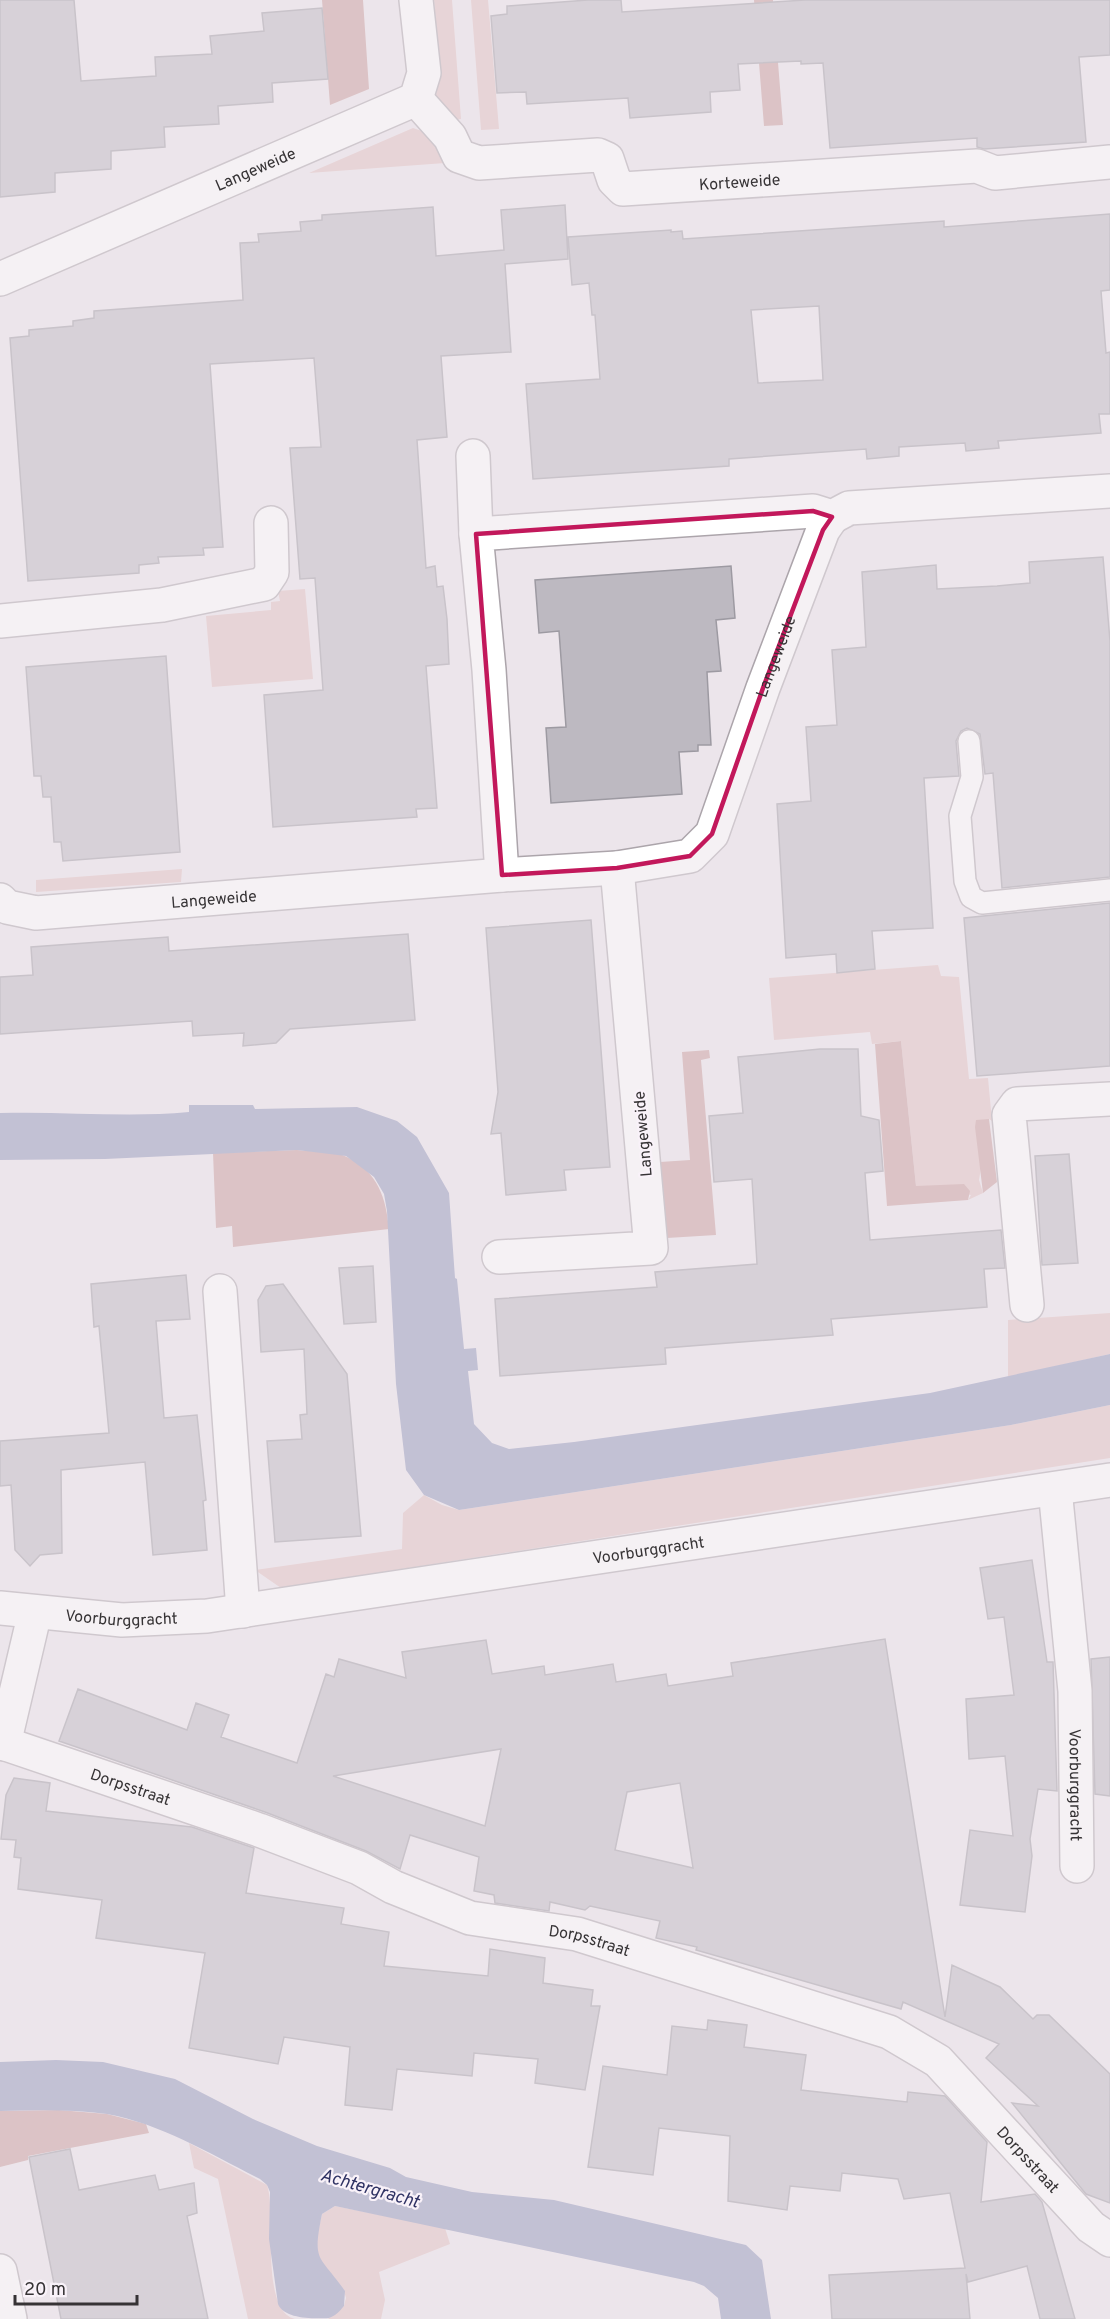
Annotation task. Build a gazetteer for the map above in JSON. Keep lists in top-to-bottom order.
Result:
{
  "streets": {
    "street": [
      "Langeweide",
      "Korteweide",
      "Voorburggracht",
      "Dorpsstraat"
    ]
  },
  "crossings": [
    ["Langeweide", "Korteweide"],
    ["Voorburggracht", "Dorpsstraat"]
  ],
  "water": ["Achtergracht"],
  "scale_bar": "20 m"
}
